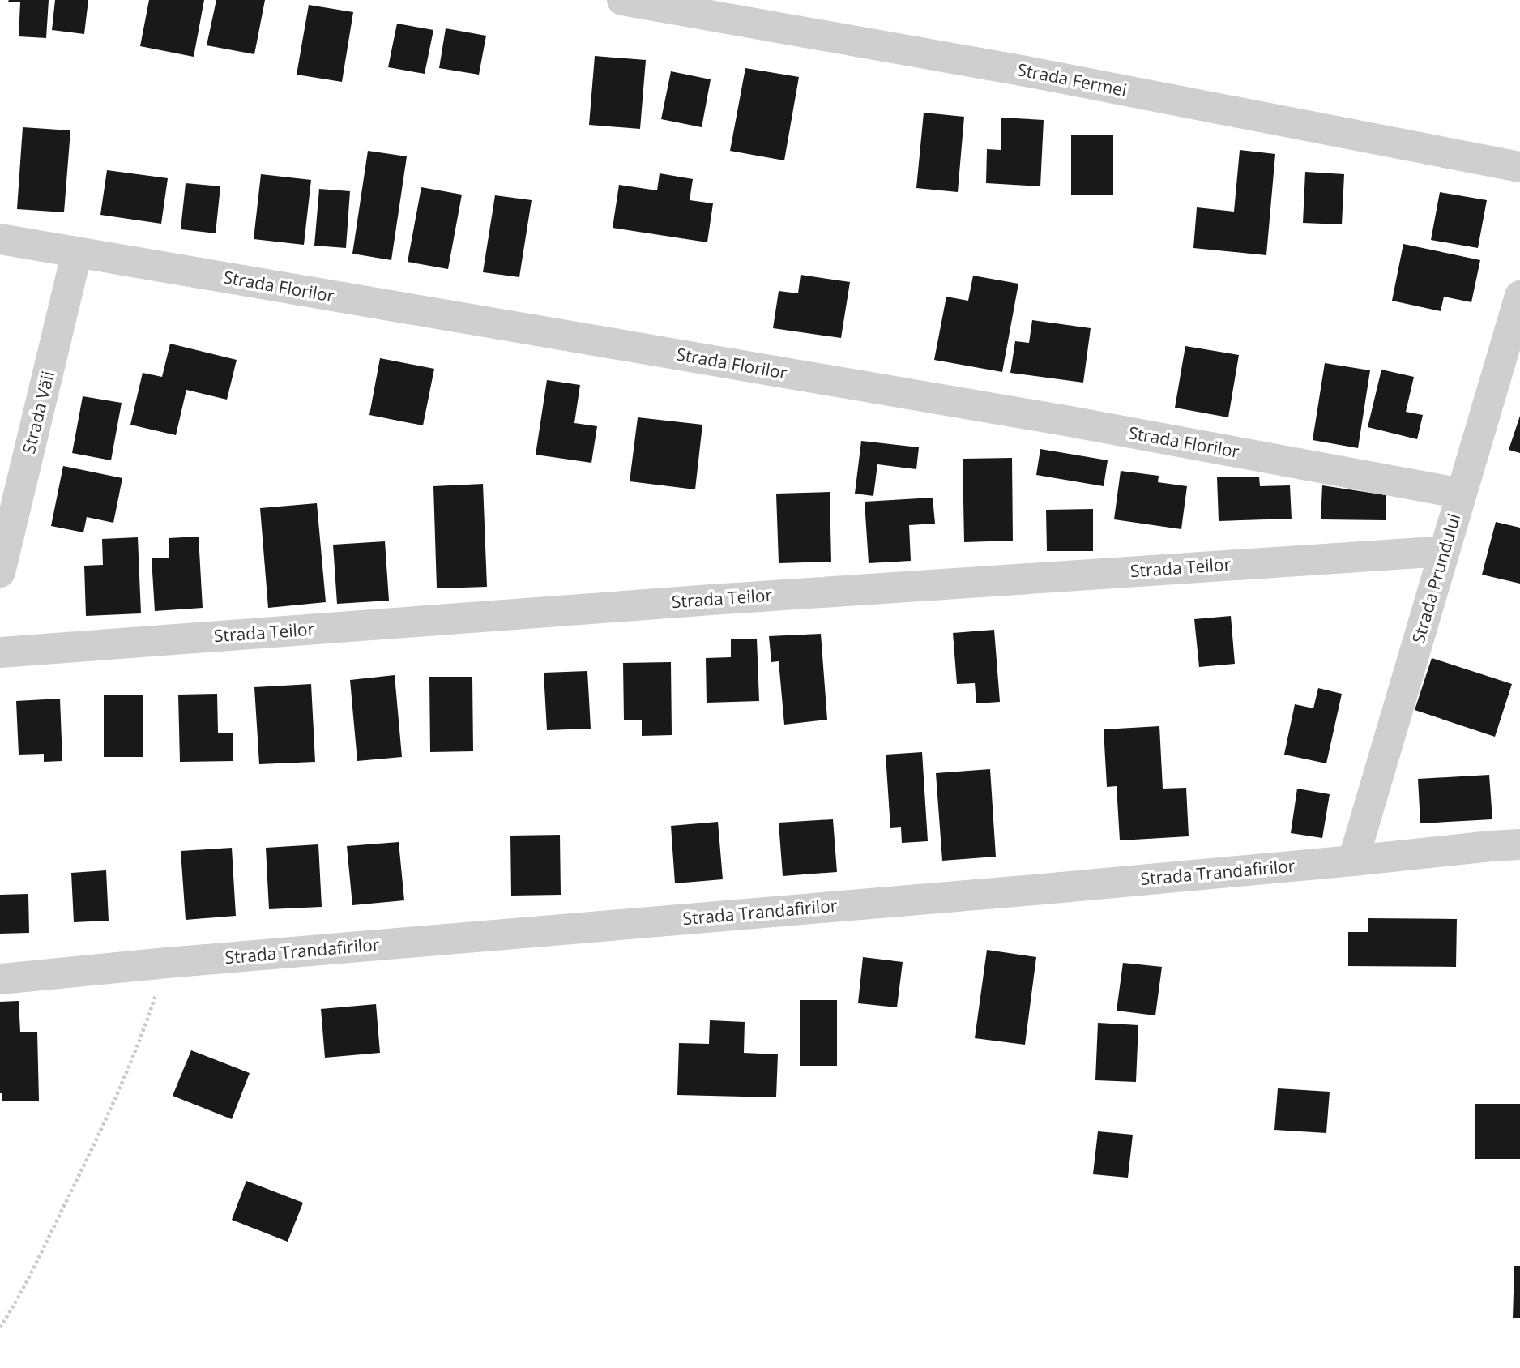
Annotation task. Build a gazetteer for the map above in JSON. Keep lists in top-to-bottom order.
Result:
{
  "streets": {
    "street": [
      "Strada Fermei",
      "Strada Florilor",
      "Strada Văii",
      "Strada Teilor",
      "Strada Prundului",
      "Strada Trandafirilor"
    ]
  },
  "crossings": [
    ["Strada Florilor", "Strada Văii"],
    ["Strada Florilor", "Strada Prundului"],
    ["Strada Teilor", "Strada Prundului"],
    ["Strada Prundului", "Strada Trandafirilor"]
  ]
}
